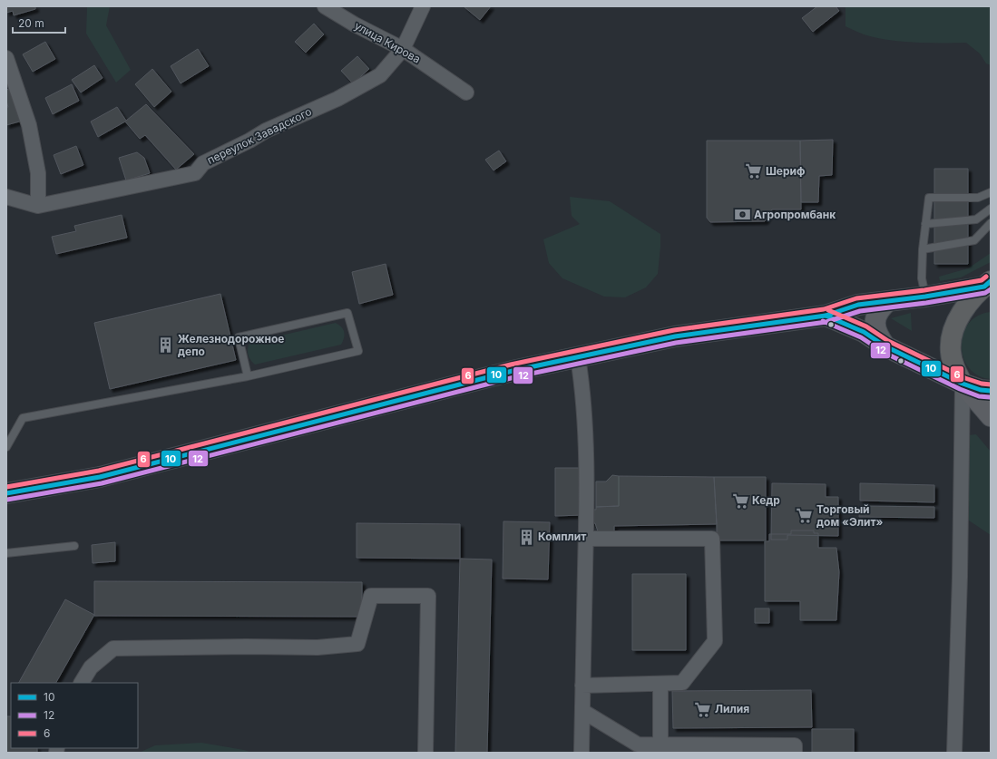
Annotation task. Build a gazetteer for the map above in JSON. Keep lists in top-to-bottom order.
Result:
{
  "streets": {
    "street": ["улица Кирова", "переулок Завадского"]
  },
  "crossings": [
    ["улица Кирова", "переулок Завадского"]
  ],
  "places": {
    "supermarket": [
      "Шериф",
      "Кедр",
      "Торговый дом «Элит»",
      "Лилия"
    ],
    "bank": ["Агропромбанк"],
    "building": ["Железнодорожное депо", "Комплит"]
  },
  "lines": ["transit line 6", "transit line 10", "transit line 12"],
  "legend": ["10", "12", "6"],
  "scale_bar": "20 m"
}
